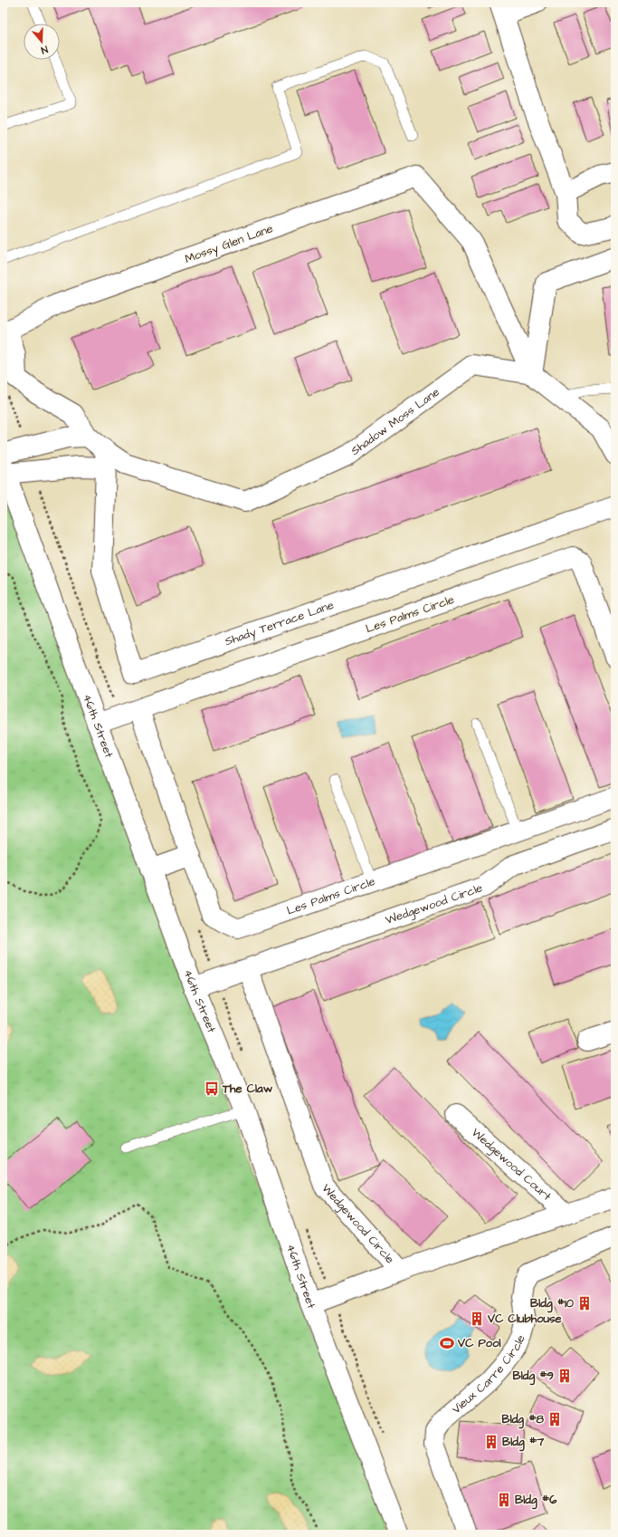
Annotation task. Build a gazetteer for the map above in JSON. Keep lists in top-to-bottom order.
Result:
{
  "streets": {
    "street": [
      "Mossy Glen Lane",
      "Shadow Moss Lane",
      "Les Palms Circle",
      "Shady Terrace Lane",
      "46th Street",
      "Wedgewood Circle",
      "Wedgewood Court",
      "Vieux Carre Circle"
    ]
  },
  "crossings": [
    ["Mossy Glen Lane", "Shadow Moss Lane"],
    ["Mossy Glen Lane", "Shady Terrace Lane"],
    ["Shadow Moss Lane", "Shady Terrace Lane"],
    ["Les Palms Circle", "46th Street"],
    ["46th Street", "Wedgewood Circle"],
    ["Wedgewood Circle", "Wedgewood Court"]
  ],
  "places": {
    "bus stop": ["The Claw"],
    "building": [
      "Bldg #10",
      "VC Clubhouse",
      "Bldg #9",
      "Bldg #8",
      "Bldg #7",
      "Bldg #6"
    ],
    "sports": ["VC Pool"]
  },
  "north": "bottom"
}
